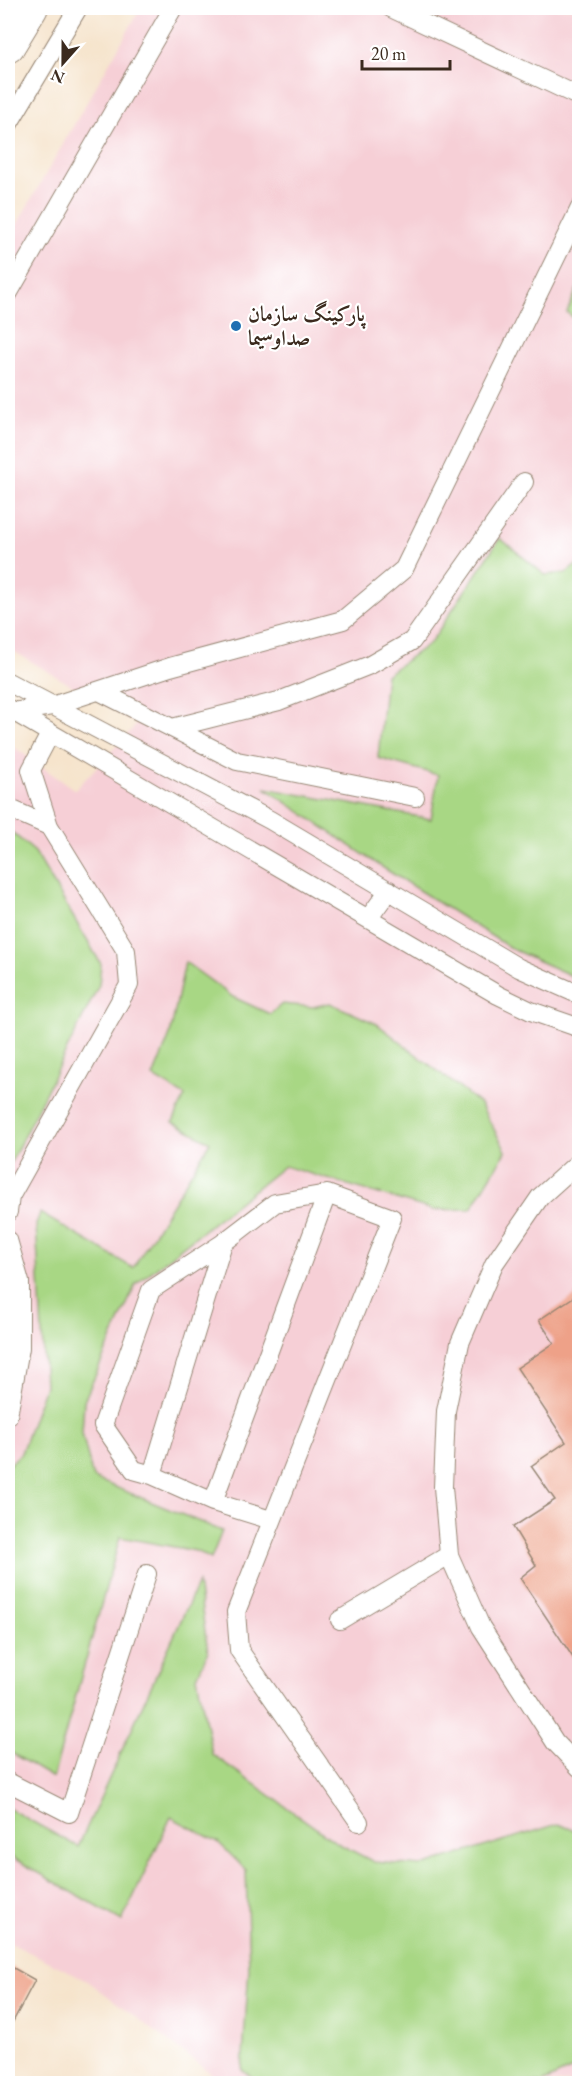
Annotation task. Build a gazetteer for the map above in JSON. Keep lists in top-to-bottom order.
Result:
{
  "places": ["پارکینگ سازمان صداوسیما"],
  "scale_bar": "20 m",
  "north": "bottom"
}
